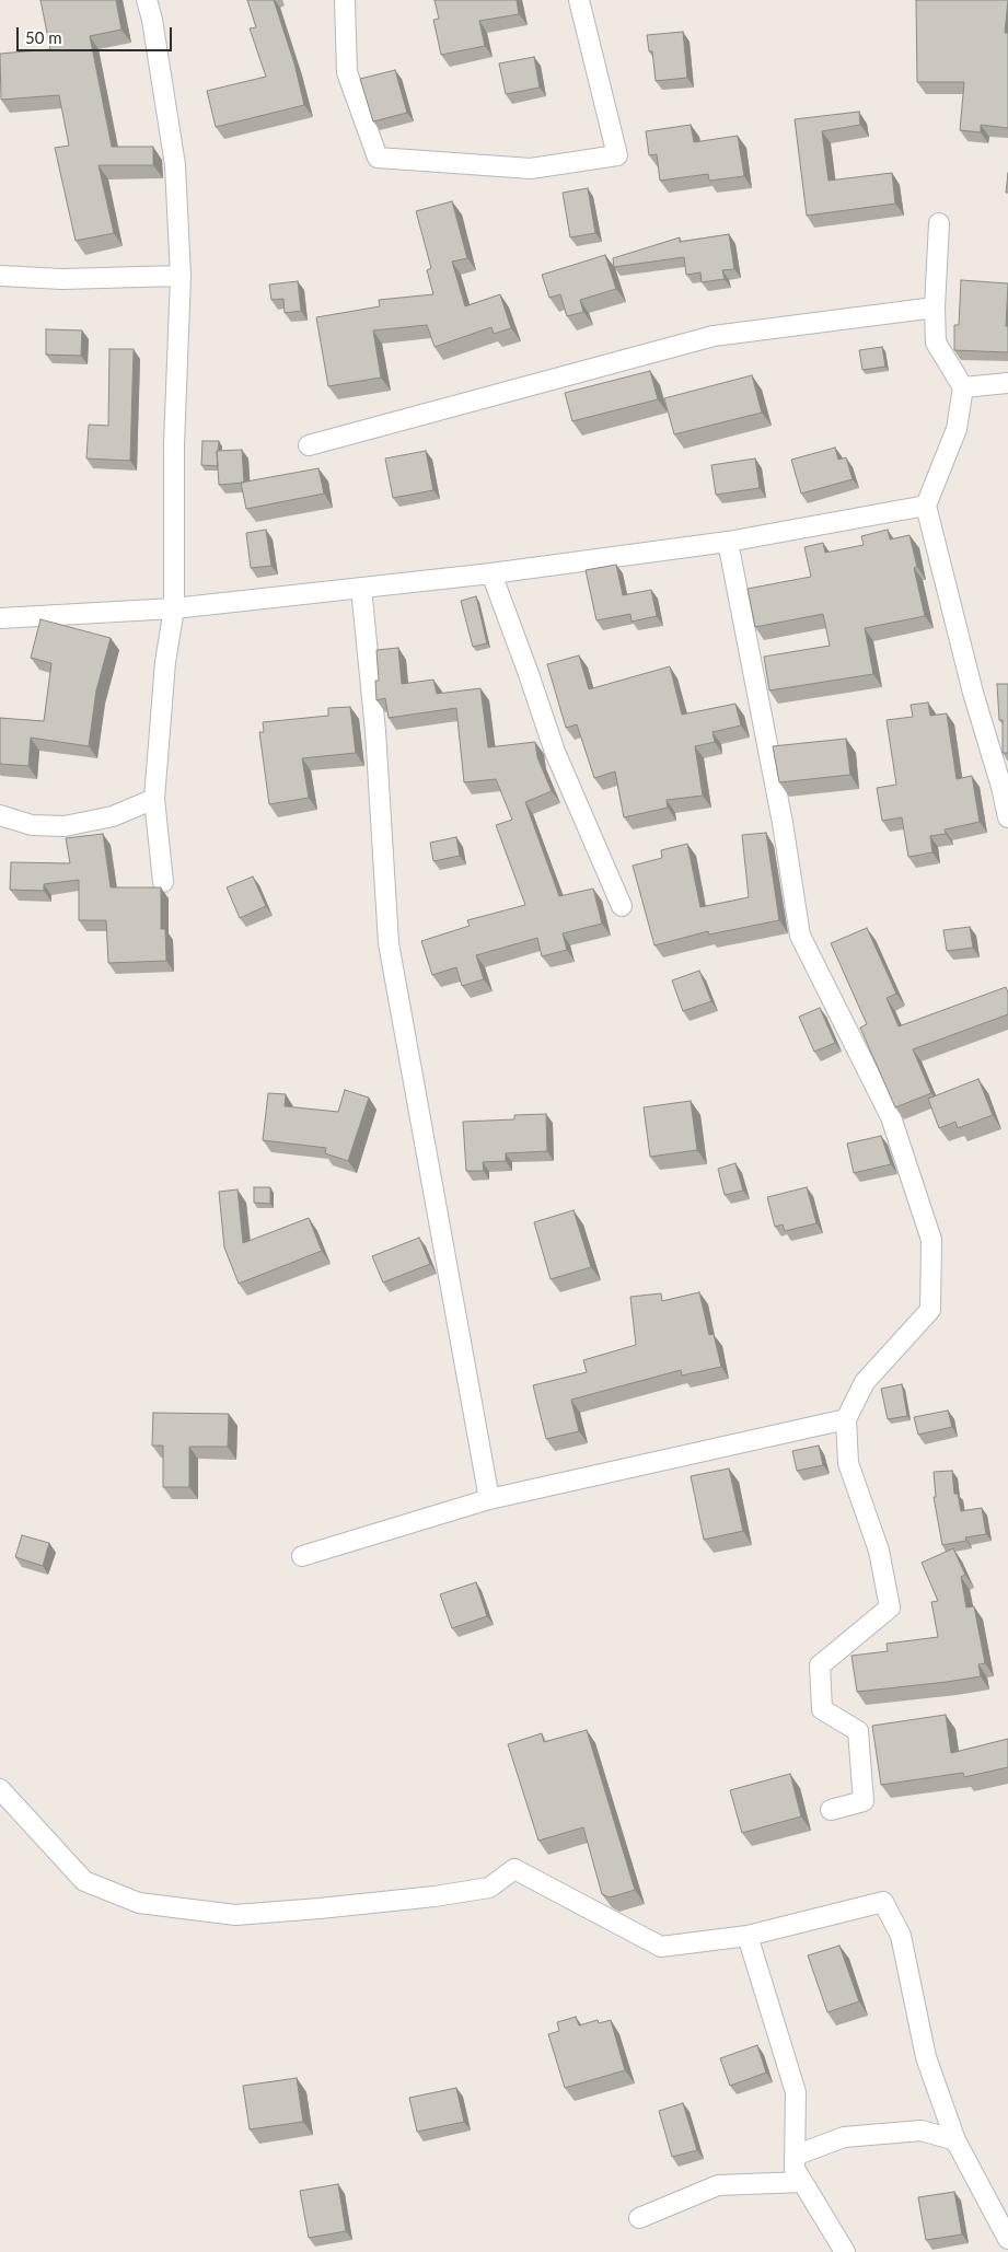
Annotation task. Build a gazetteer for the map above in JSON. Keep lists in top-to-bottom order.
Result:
{
  "scale_bar": "50 m"
}
